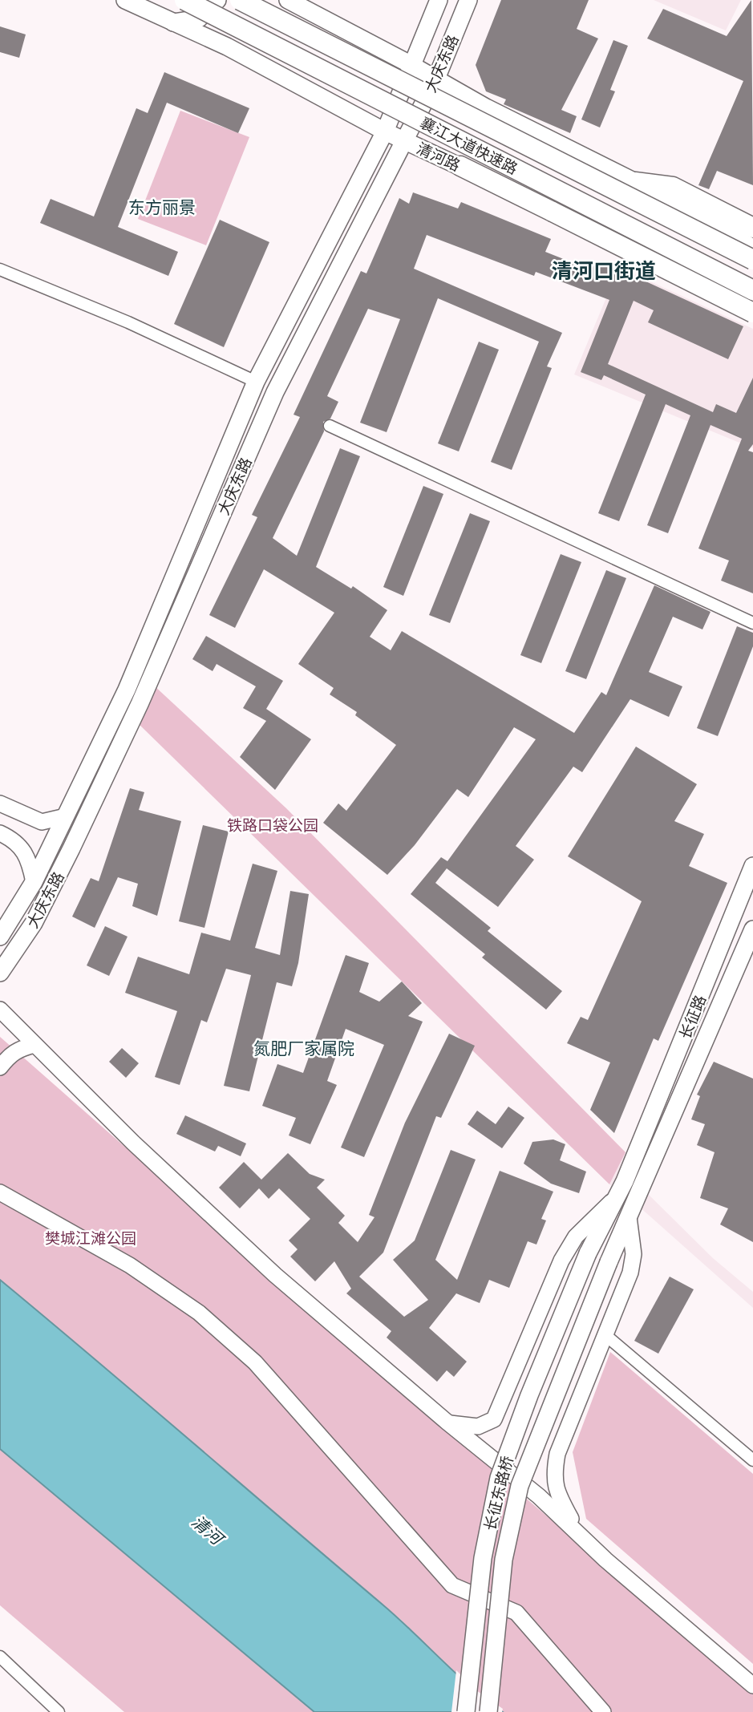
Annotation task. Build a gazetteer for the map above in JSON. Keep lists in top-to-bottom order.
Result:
{
  "streets": {
    "highway": ["襄江大道快速路"],
    "main road": [
      "大庆东路",
      "清河路",
      "长征路",
      "长征东路桥"
    ]
  },
  "crossings": [
    ["大庆东路", "清河路"],
    ["长征路", "长征东路桥"]
  ],
  "districts": ["东方丽景", "清河口街道", "氮肥厂家属院"],
  "water": ["清河"],
  "parks": ["铁路口袋公园", "樊城江滩公园"]
}
